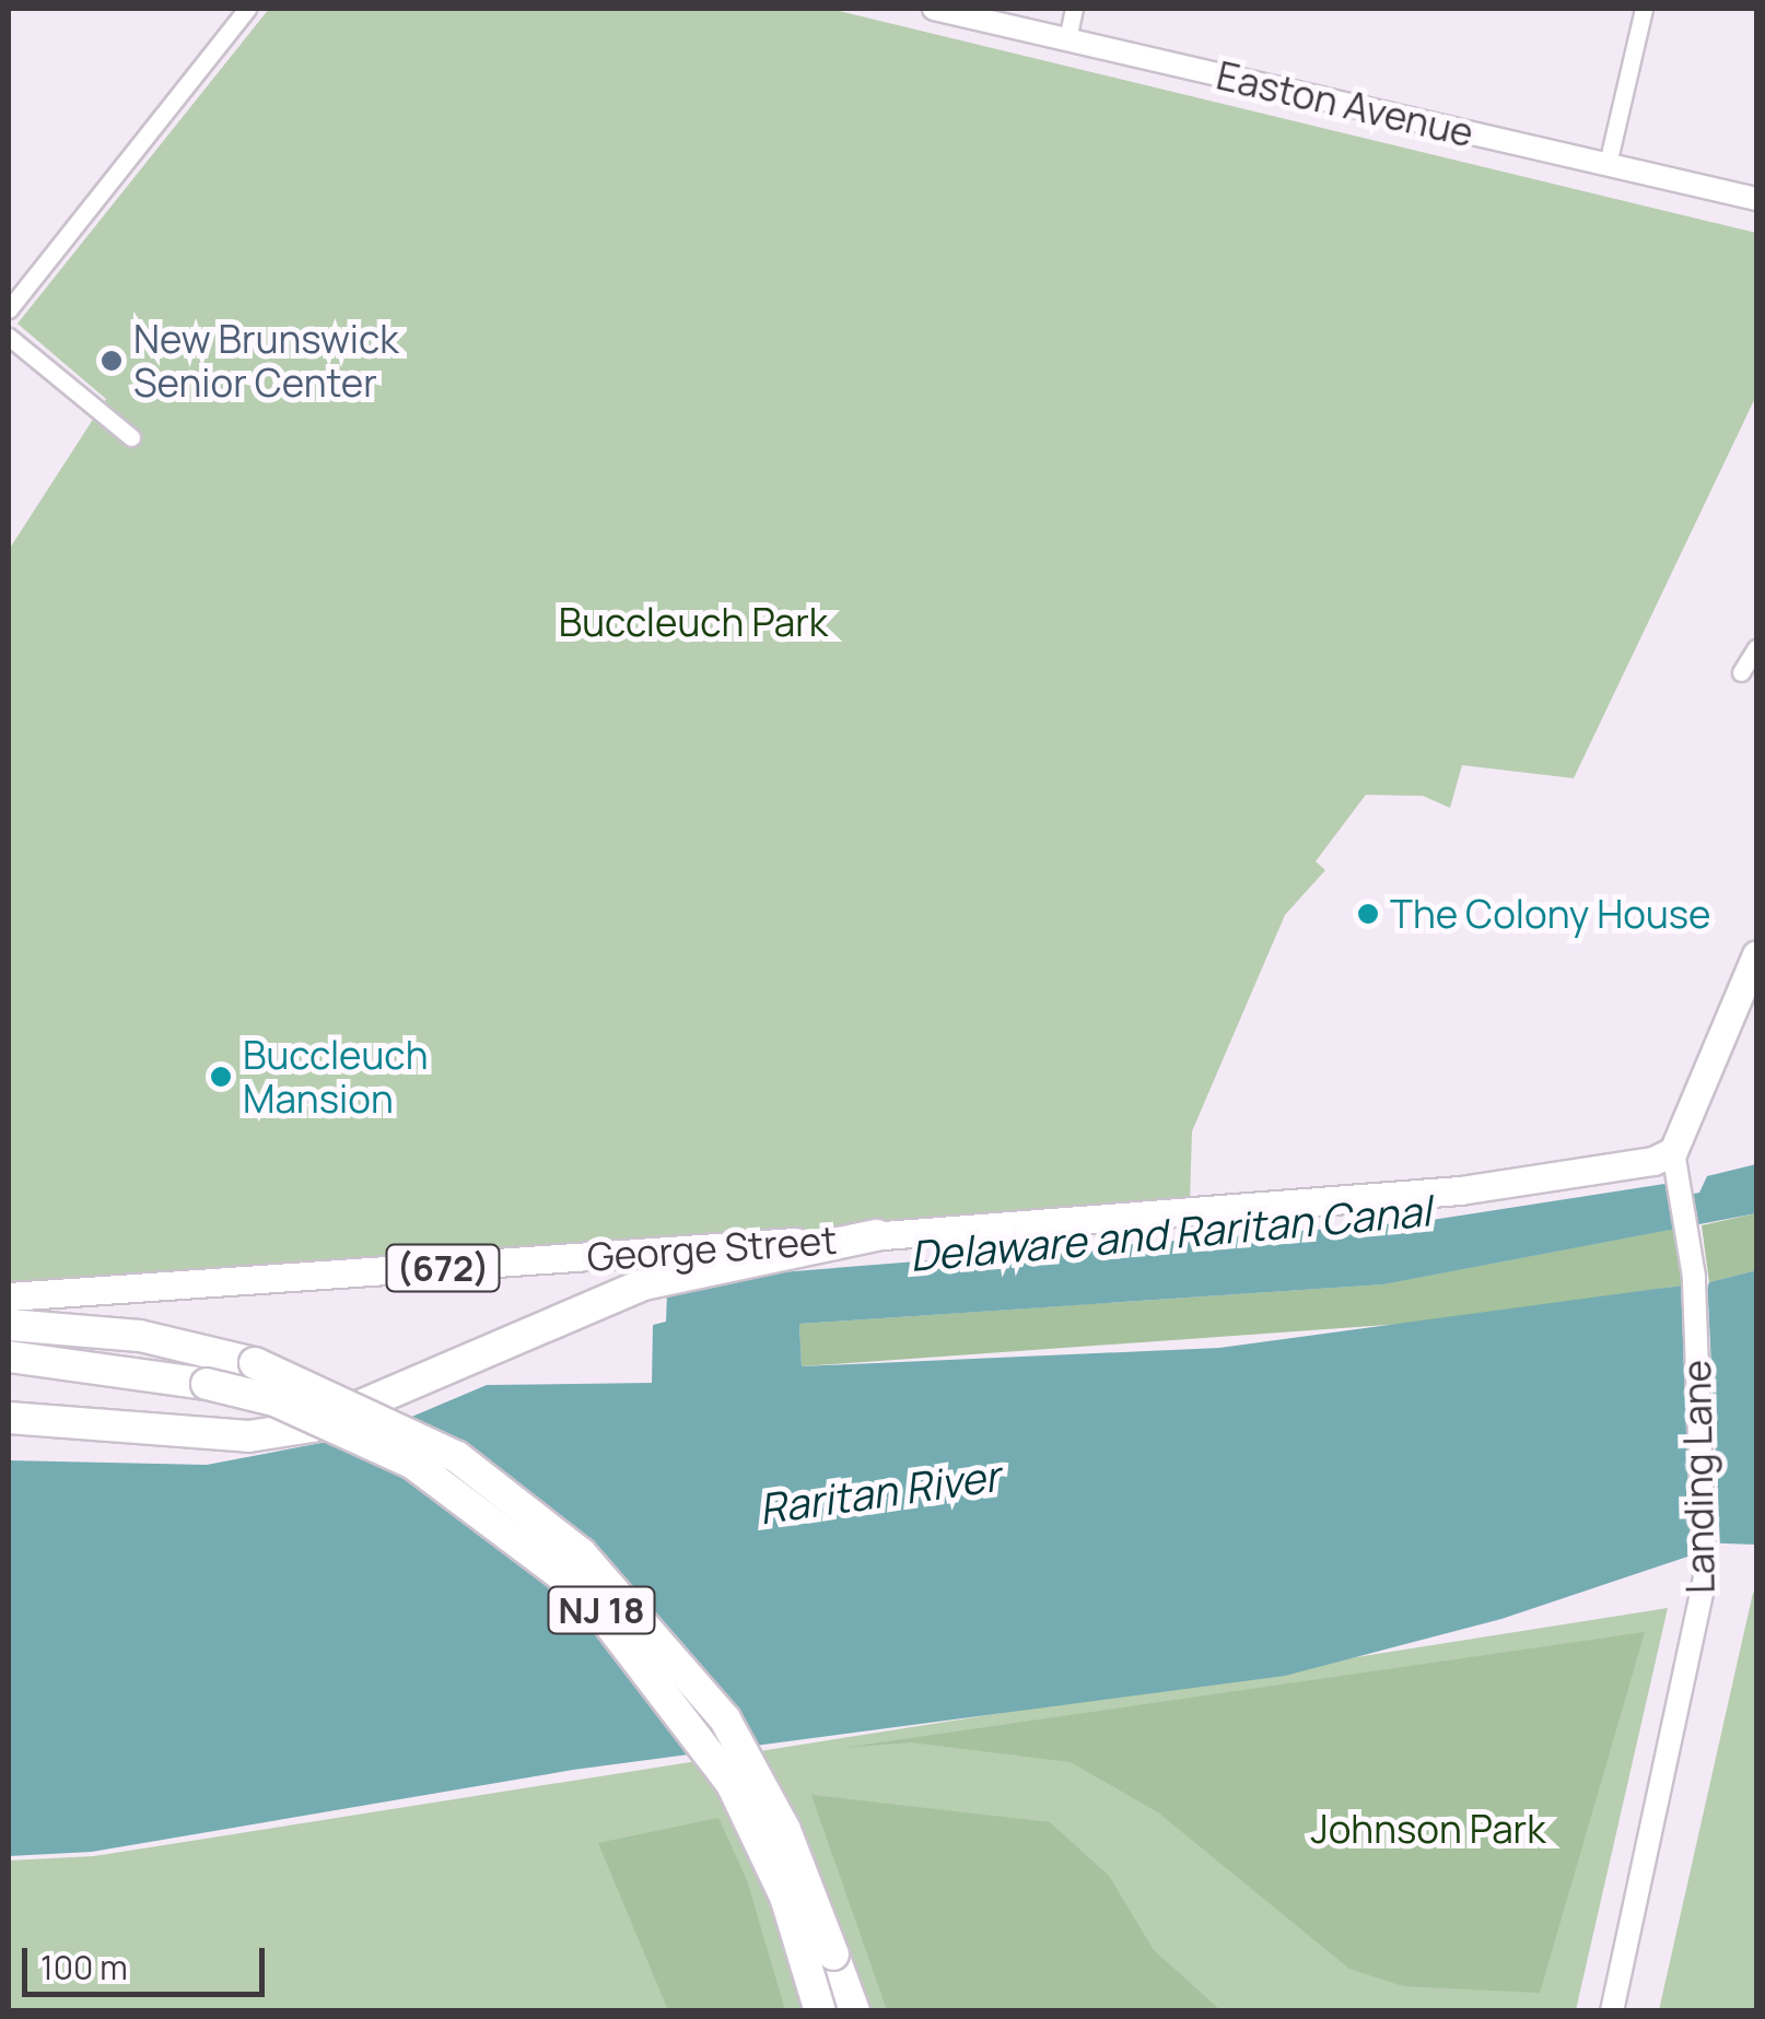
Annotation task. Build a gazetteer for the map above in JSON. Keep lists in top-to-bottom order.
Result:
{
  "streets": {
    "highway": ["NJ 18"],
    "main road": ["George Street", "(672)"],
    "street": ["Easton Avenue", "Landing Lane"]
  },
  "crossings": [
    ["George Street", "Landing Lane"]
  ],
  "water": ["Delaware and Raritan Canal", "Raritan River"],
  "parks": ["Buccleuch Park", "Johnson Park"],
  "places": ["New Brunswick Senior Center", "The Colony House", "Buccleuch Mansion"],
  "scale_bar": "100 m"
}
